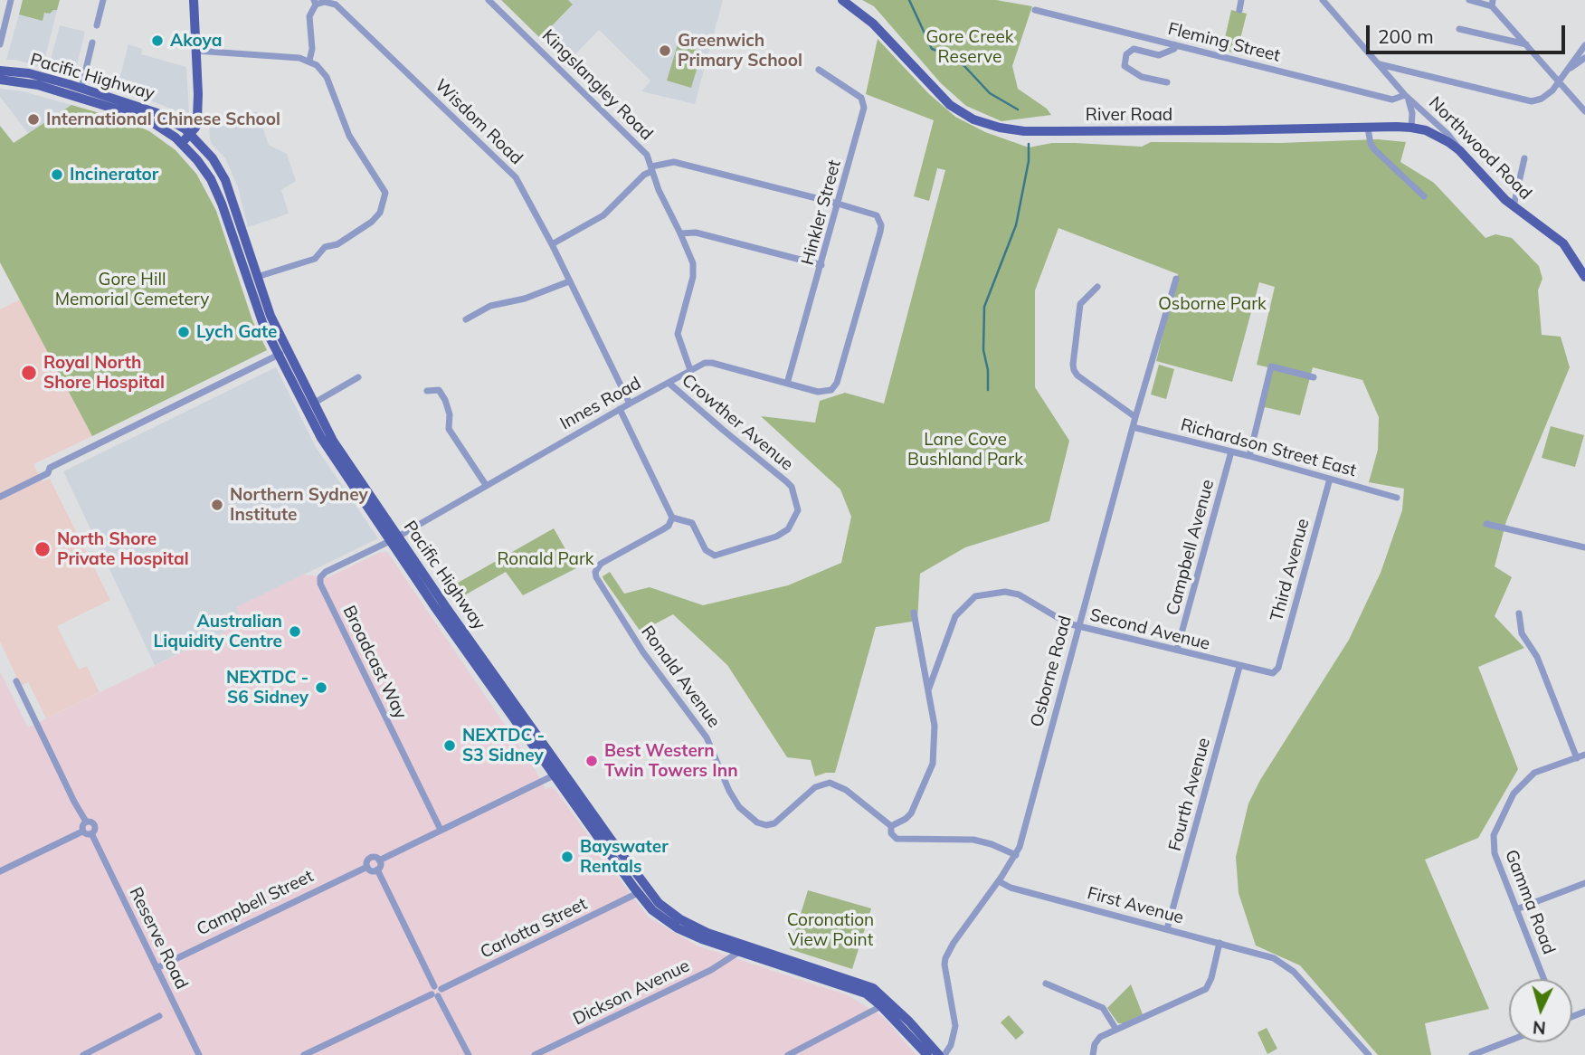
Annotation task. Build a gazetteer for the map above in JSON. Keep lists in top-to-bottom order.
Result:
{
  "streets": {
    "main road": ["Pacific Highway", "River Road", "Northwood Road"],
    "street": [
      "Fleming Street",
      "Kingslangley Road",
      "Wisdom Road",
      "Hinkler Street",
      "Innes Road",
      "Crowther Avenue",
      "Richardson Street East",
      "Campbell Avenue",
      "Third Avenue",
      "Second Avenue",
      "Broadcast Way",
      "Osborne Road",
      "Ronald Avenue",
      "Fourth Avenue",
      "Gamma Road",
      "Campbell Street",
      "First Avenue",
      "Carlotta Street",
      "Reserve Road",
      "Dickson Avenue"
    ]
  },
  "crossings": [
    ["Fleming Street", "Northwood Road"],
    ["Pacific Highway", "Innes Road"],
    ["Pacific Highway", "Broadcast Way"],
    ["Pacific Highway", "Carlotta Street"],
    ["Pacific Highway", "Dickson Avenue"],
    ["Kingslangley Road", "Hinkler Street"],
    ["Kingslangley Road", "Innes Road"],
    ["River Road", "Northwood Road"],
    ["Wisdom Road", "Innes Road"],
    ["Hinkler Street", "Innes Road"],
    ["Innes Road", "Crowther Avenue"],
    ["Innes Road", "Broadcast Way"],
    ["Crowther Avenue", "Ronald Avenue"],
    ["Richardson Street East", "Campbell Avenue"],
    ["Richardson Street East", "Third Avenue"],
    ["Richardson Street East", "Osborne Road"],
    ["Campbell Avenue", "Second Avenue"],
    ["Third Avenue", "Second Avenue"],
    ["Second Avenue", "Osborne Road"],
    ["Second Avenue", "Fourth Avenue"],
    ["Osborne Road", "Ronald Avenue"],
    ["Osborne Road", "First Avenue"],
    ["Fourth Avenue", "First Avenue"],
    ["Campbell Street", "Reserve Road"]
  ],
  "parks": [
    "Gore Creek Reserve",
    "Gore Hill Memorial Cemetery",
    "Osborne Park",
    "Lane Cove Bushland Park",
    "Ronald Park",
    "Coronation View Point"
  ],
  "places": [
    "Akoya",
    "Greenwich Primary School",
    "International Chinese School",
    "Incinerator",
    "Lych Gate",
    "Royal North Shore Hospital",
    "Northern Sydney Institute",
    "North Shore Private Hospital",
    "Australian Liquidity Centre",
    "NEXTDC - S6 Sidney",
    "NEXTDC - S3 Sidney",
    "Best Western Twin Towers Inn",
    "Bayswater Rentals"
  ],
  "scale_bar": "200 m",
  "north": "bottom"
}
